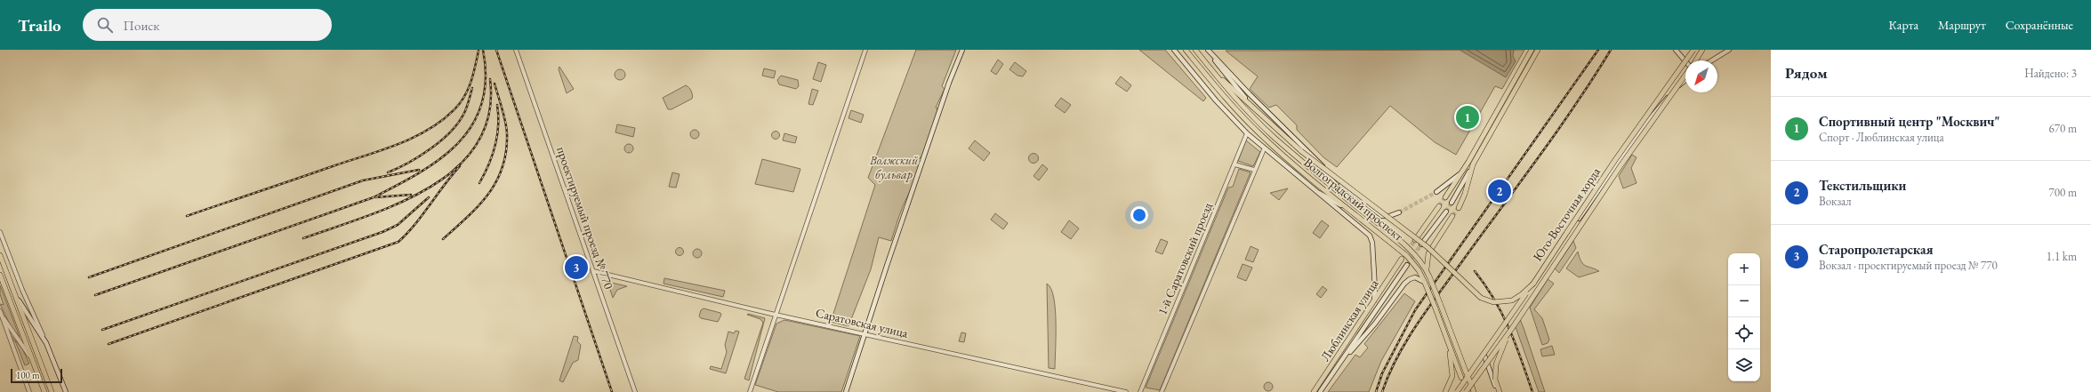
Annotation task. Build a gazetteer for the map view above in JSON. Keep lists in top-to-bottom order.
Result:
{
  "streets": {
    "main road": ["Волгоградский проспект", "Юго-Восточная хорда", "Люблинская улица"],
    "street": ["проектируемый проезд № 770", "1-й Саратовский проезд", "Саратовская улица"]
  },
  "crossings": [
    ["Волгоградский проспект", "Юго-Восточная хорда"],
    ["проектируемый проезд № 770", "Саратовская улица"]
  ],
  "parks": ["Волжский бульвар"],
  "scale_bar": "100 m",
  "north": "bottom left",
  "page": {
    "header": "Trailo",
    "search": "Поиск",
    "nav": ["Карта", "Маршрут", "Сохранённые"],
    "heading": ["Рядом", "Найдено: 3"],
    "list": [
      {
        "mark": "1",
        "name": "Спортивный центр \"Москвич\"",
        "note": "Спорт · Люблинская улица",
        "value": "670 m"
      },
      {
        "mark": "2",
        "name": "Текстильщики",
        "note": "Вокзал",
        "value": "700 m"
      },
      {
        "mark": "3",
        "name": "Старопролетарская",
        "note": "Вокзал · проектируемый проезд № 770",
        "value": "1.1 km"
      }
    ],
    "pins": ["1", "2", "3"],
    "map_buttons": ["+", "−"],
    "scale": "100 m"
  }
}
